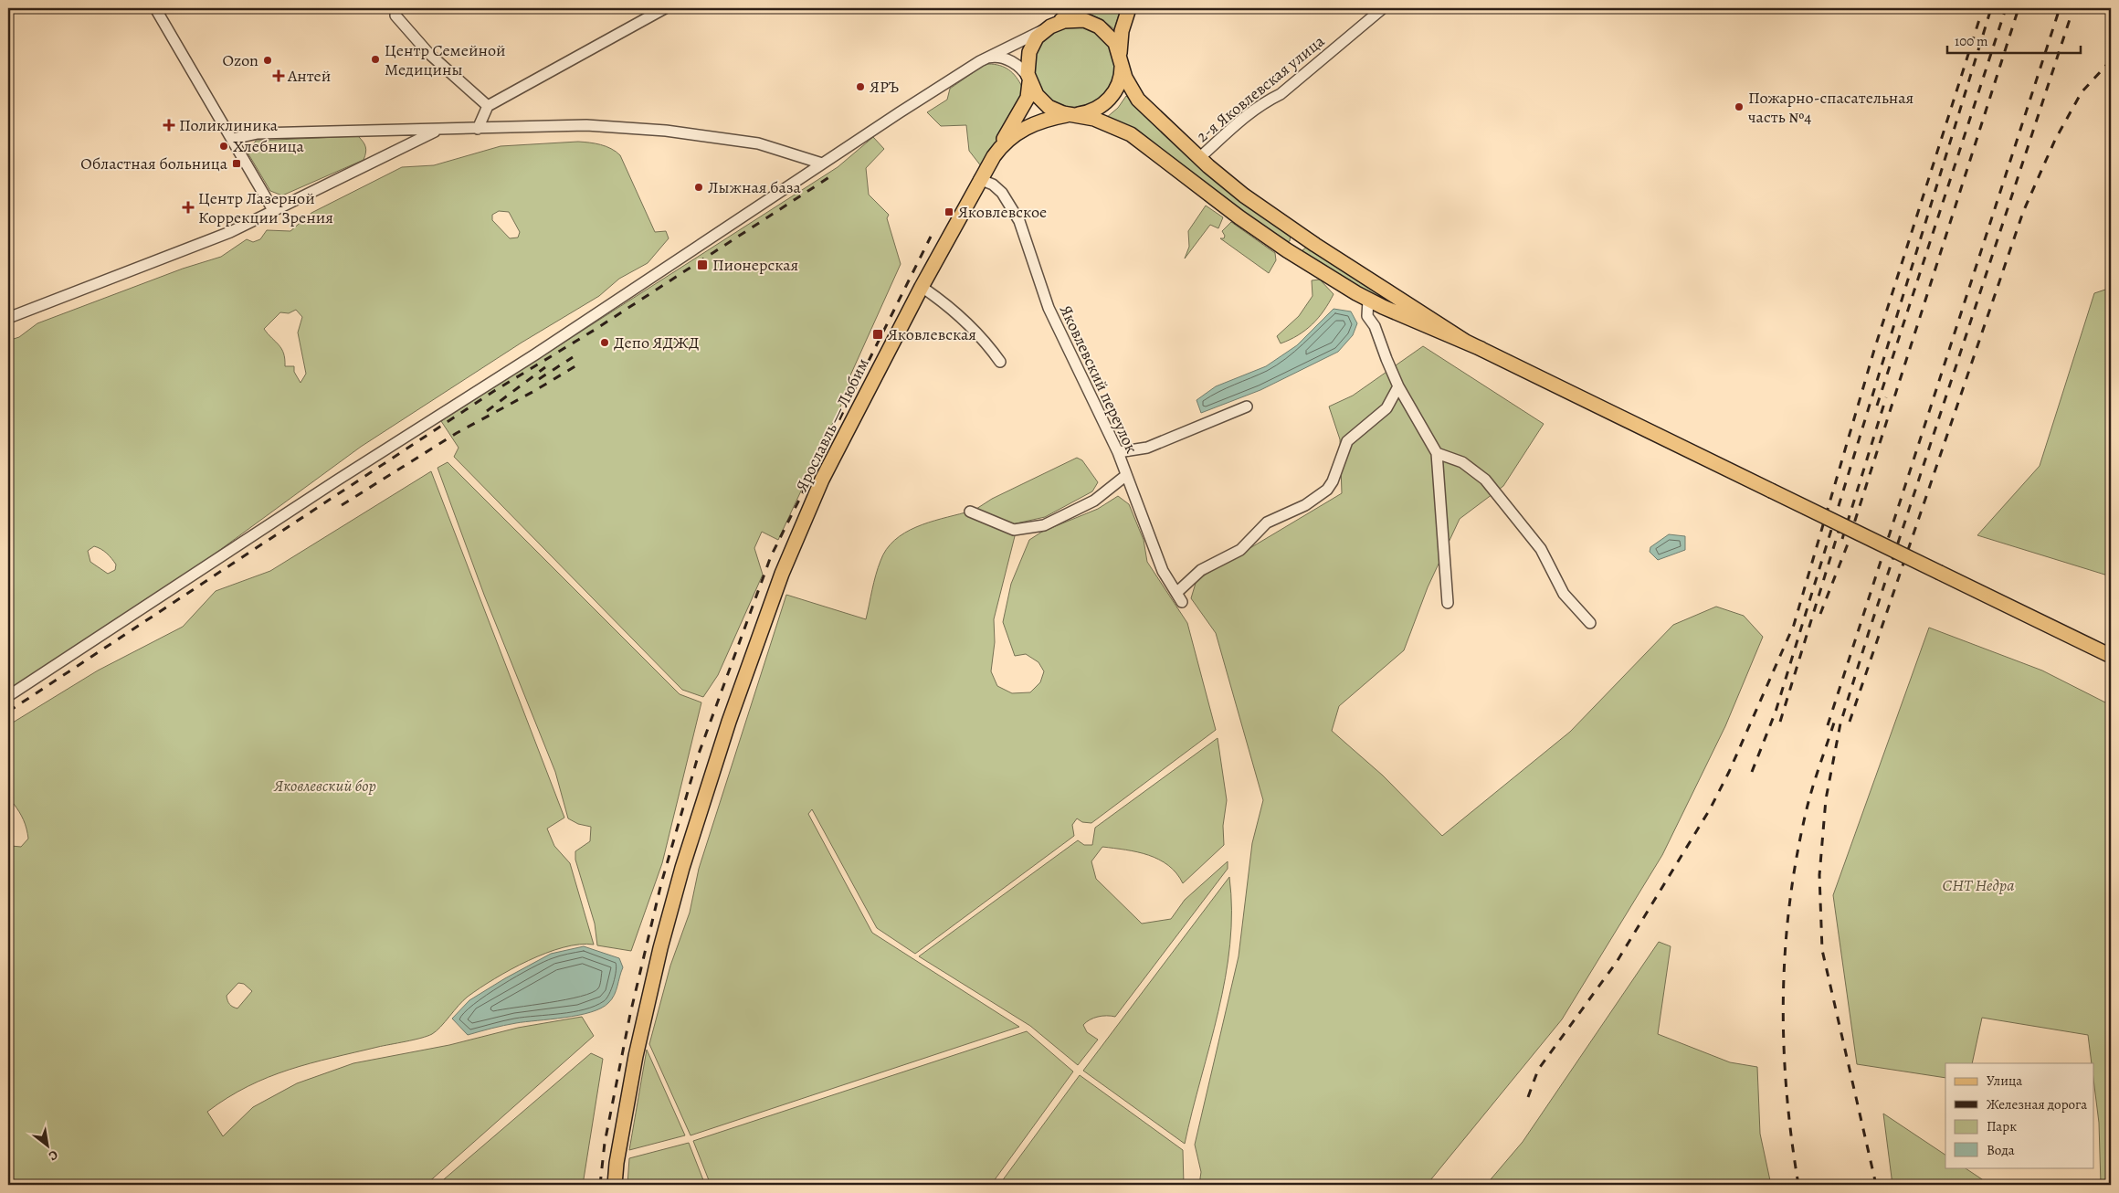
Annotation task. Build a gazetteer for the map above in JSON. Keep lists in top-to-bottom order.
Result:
{
  "streets": {
    "main road": ["Ярославль — Любим"],
    "street": ["2-я Яковлевская улица", "Яковлевский переулок"]
  },
  "crossings": [
    ["Яковлевский переулок", "Ярославль — Любим"]
  ],
  "parks": ["Яковлевский бор", "СНТ Недра"],
  "places": {
    "other": [
      "Центр Семейной Медицины",
      "Ozon",
      "ЯРЪ",
      "Пожарно-спасательная часть №4",
      "Хлебница",
      "Лыжная база",
      "Депо ЯДЖД"
    ],
    "health": ["Антей", "Поликлиника", "Центр Лазерной Коррекции Зрения"],
    "transit": [
      "Областная больница",
      "Яковлевское",
      "Пионерская",
      "Яковлевская"
    ]
  },
  "legend": [
    "Улица",
    "Железная дорога",
    "Парк",
    "Вода"
  ],
  "scale_bar": "100 m",
  "north": "bottom right"
}
